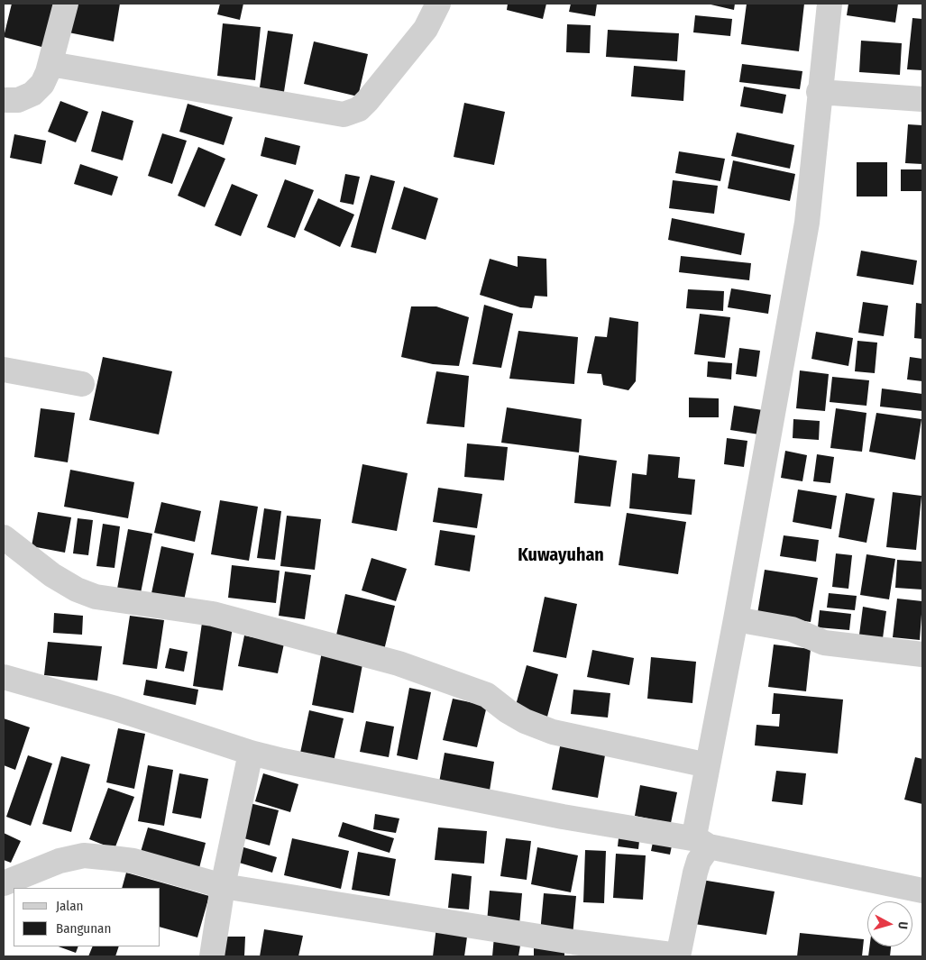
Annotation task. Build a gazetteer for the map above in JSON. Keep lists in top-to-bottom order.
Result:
{
  "districts": ["Kuwayuhan"],
  "legend": ["Jalan", "Bangunan"],
  "north": "right"
}
